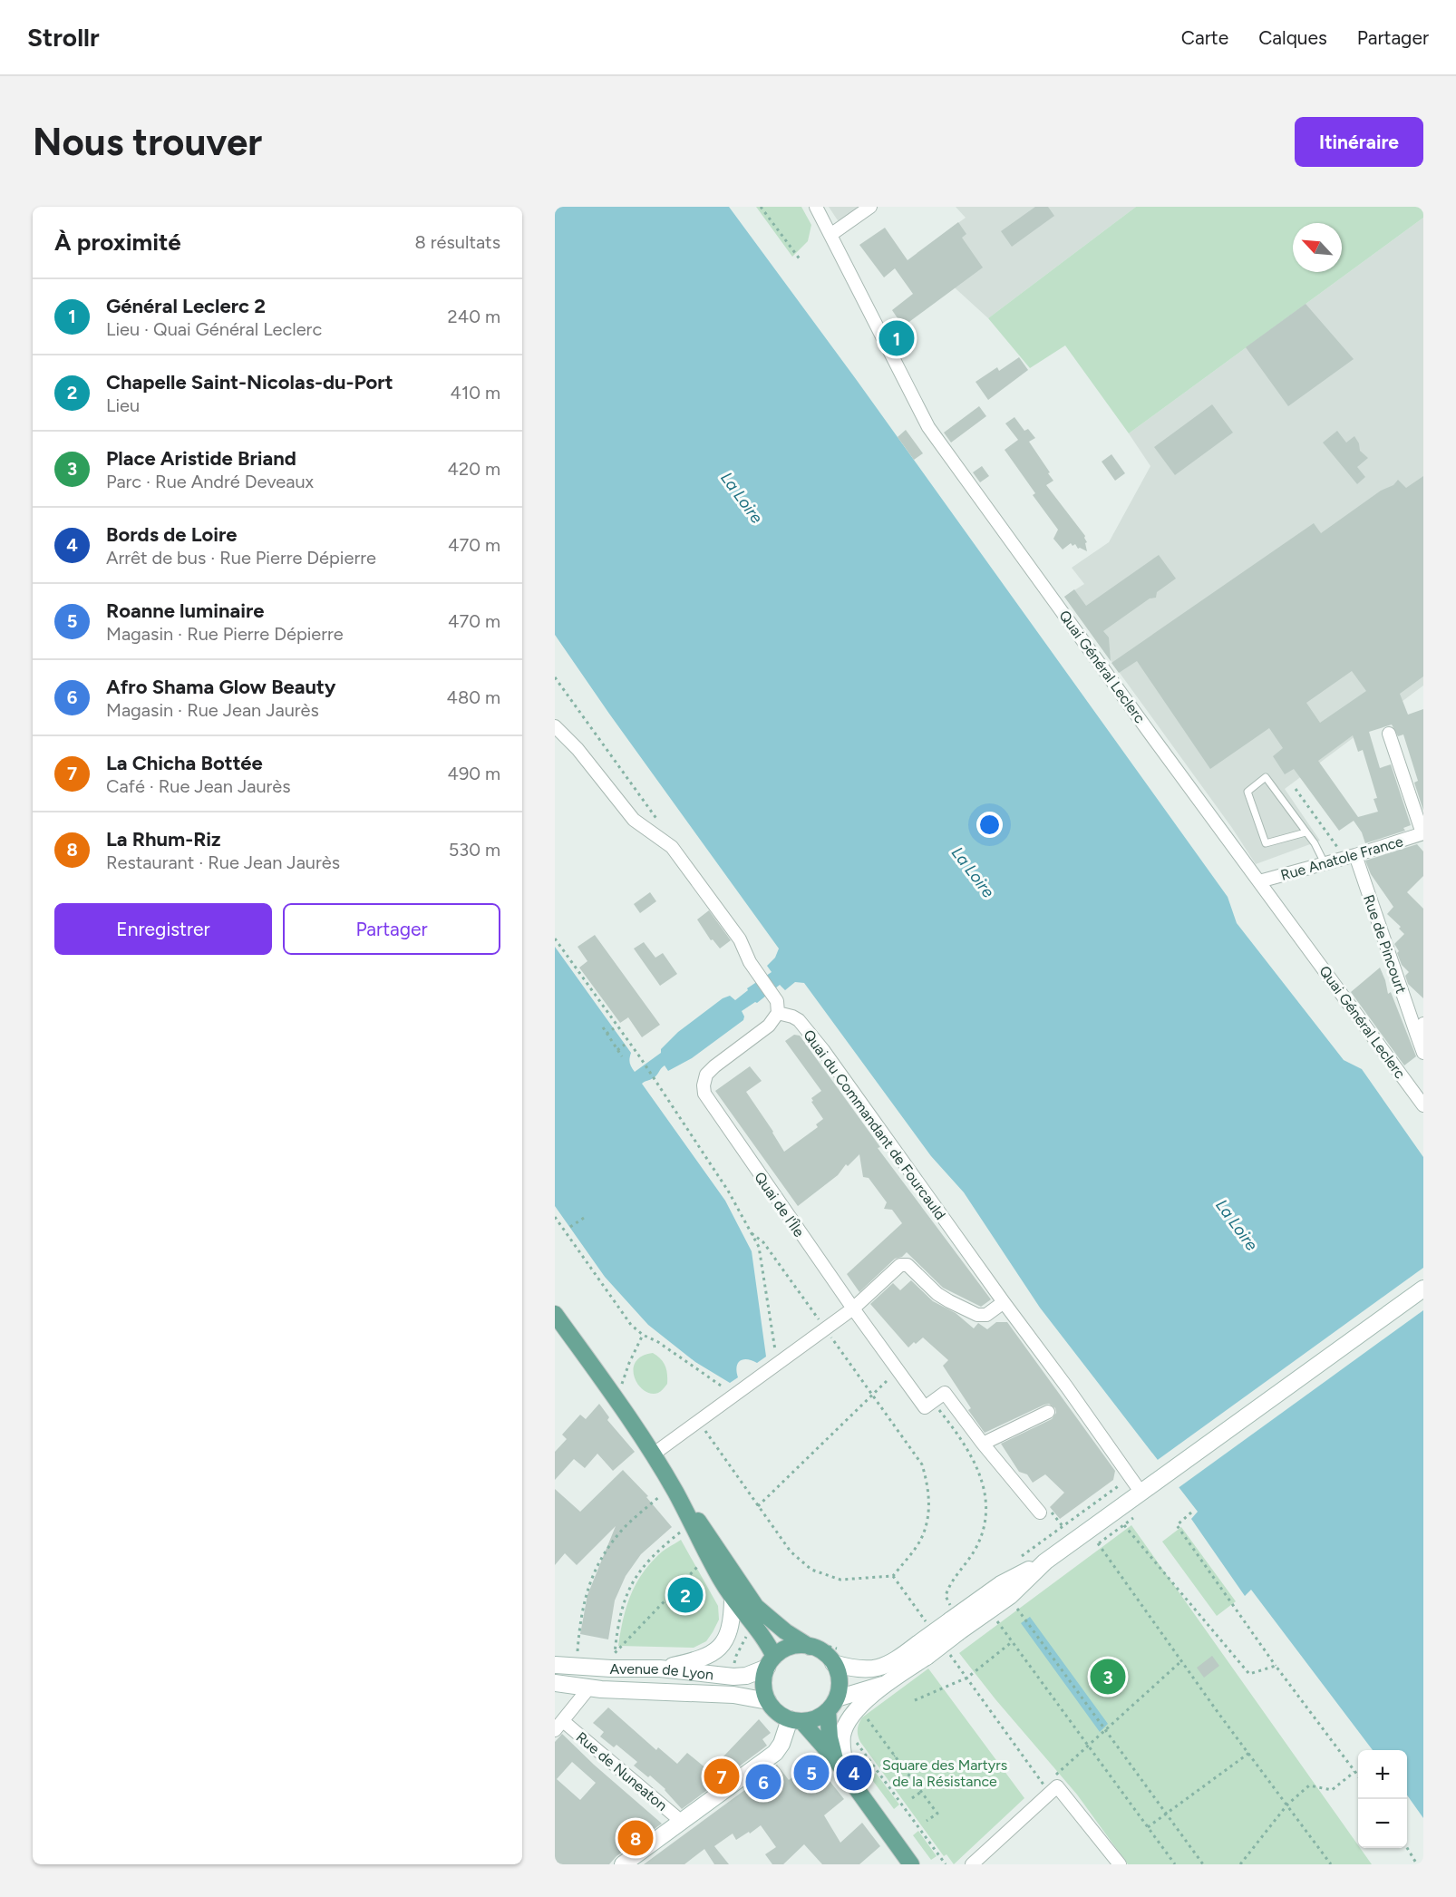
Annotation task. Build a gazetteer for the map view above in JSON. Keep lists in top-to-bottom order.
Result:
{
  "streets": {
    "main road": ["Avenue de Lyon"],
    "street": [
      "Quai Général Leclerc",
      "Rue Anatole France",
      "Rue de Pincourt",
      "Quai du Commandant de Fourcauld",
      "Quai de l'Île",
      "Rue de Nuneaton"
    ]
  },
  "crossings": [
    ["Quai Général Leclerc", "Rue Anatole France"],
    ["Rue Anatole France", "Rue de Pincourt"],
    ["Quai du Commandant de Fourcauld", "Quai de l'Île"]
  ],
  "water": ["La Loire"],
  "parks": ["Square des Martyrs de la Résistance"],
  "north": "top left",
  "page": {
    "header": "Strollr",
    "nav": ["Carte", "Calques", "Partager"],
    "buttons": [
      "Itinéraire",
      ["Enregistrer", "Partager"]
    ],
    "title": "Nous trouver",
    "heading": ["À proximité", "8 résultats"],
    "list": [
      {
        "mark": "1",
        "name": "Général Leclerc 2",
        "note": "Lieu · Quai Général Leclerc",
        "value": "240 m"
      },
      {
        "mark": "2",
        "name": "Chapelle Saint-Nicolas-du-Port",
        "note": "Lieu",
        "value": "410 m"
      },
      {
        "mark": "3",
        "name": "Place Aristide Briand",
        "note": "Parc · Rue André Deveaux",
        "value": "420 m"
      },
      {
        "mark": "4",
        "name": "Bords de Loire",
        "note": "Arrêt de bus · Rue Pierre Dépierre",
        "value": "470 m"
      },
      {
        "mark": "5",
        "name": "Roanne luminaire",
        "note": "Magasin · Rue Pierre Dépierre",
        "value": "470 m"
      },
      {
        "mark": "6",
        "name": "Afro Shama Glow Beauty",
        "note": "Magasin · Rue Jean Jaurès",
        "value": "480 m"
      },
      {
        "mark": "7",
        "name": "La Chicha Bottée",
        "note": "Café · Rue Jean Jaurès",
        "value": "490 m"
      },
      {
        "mark": "8",
        "name": "La Rhum-Riz",
        "note": "Restaurant · Rue Jean Jaurès",
        "value": "530 m"
      }
    ],
    "pins": [
      "1",
      "2",
      "3",
      "4",
      "5",
      "7",
      "6",
      "8"
    ],
    "map_buttons": ["+", "−"]
  }
}
